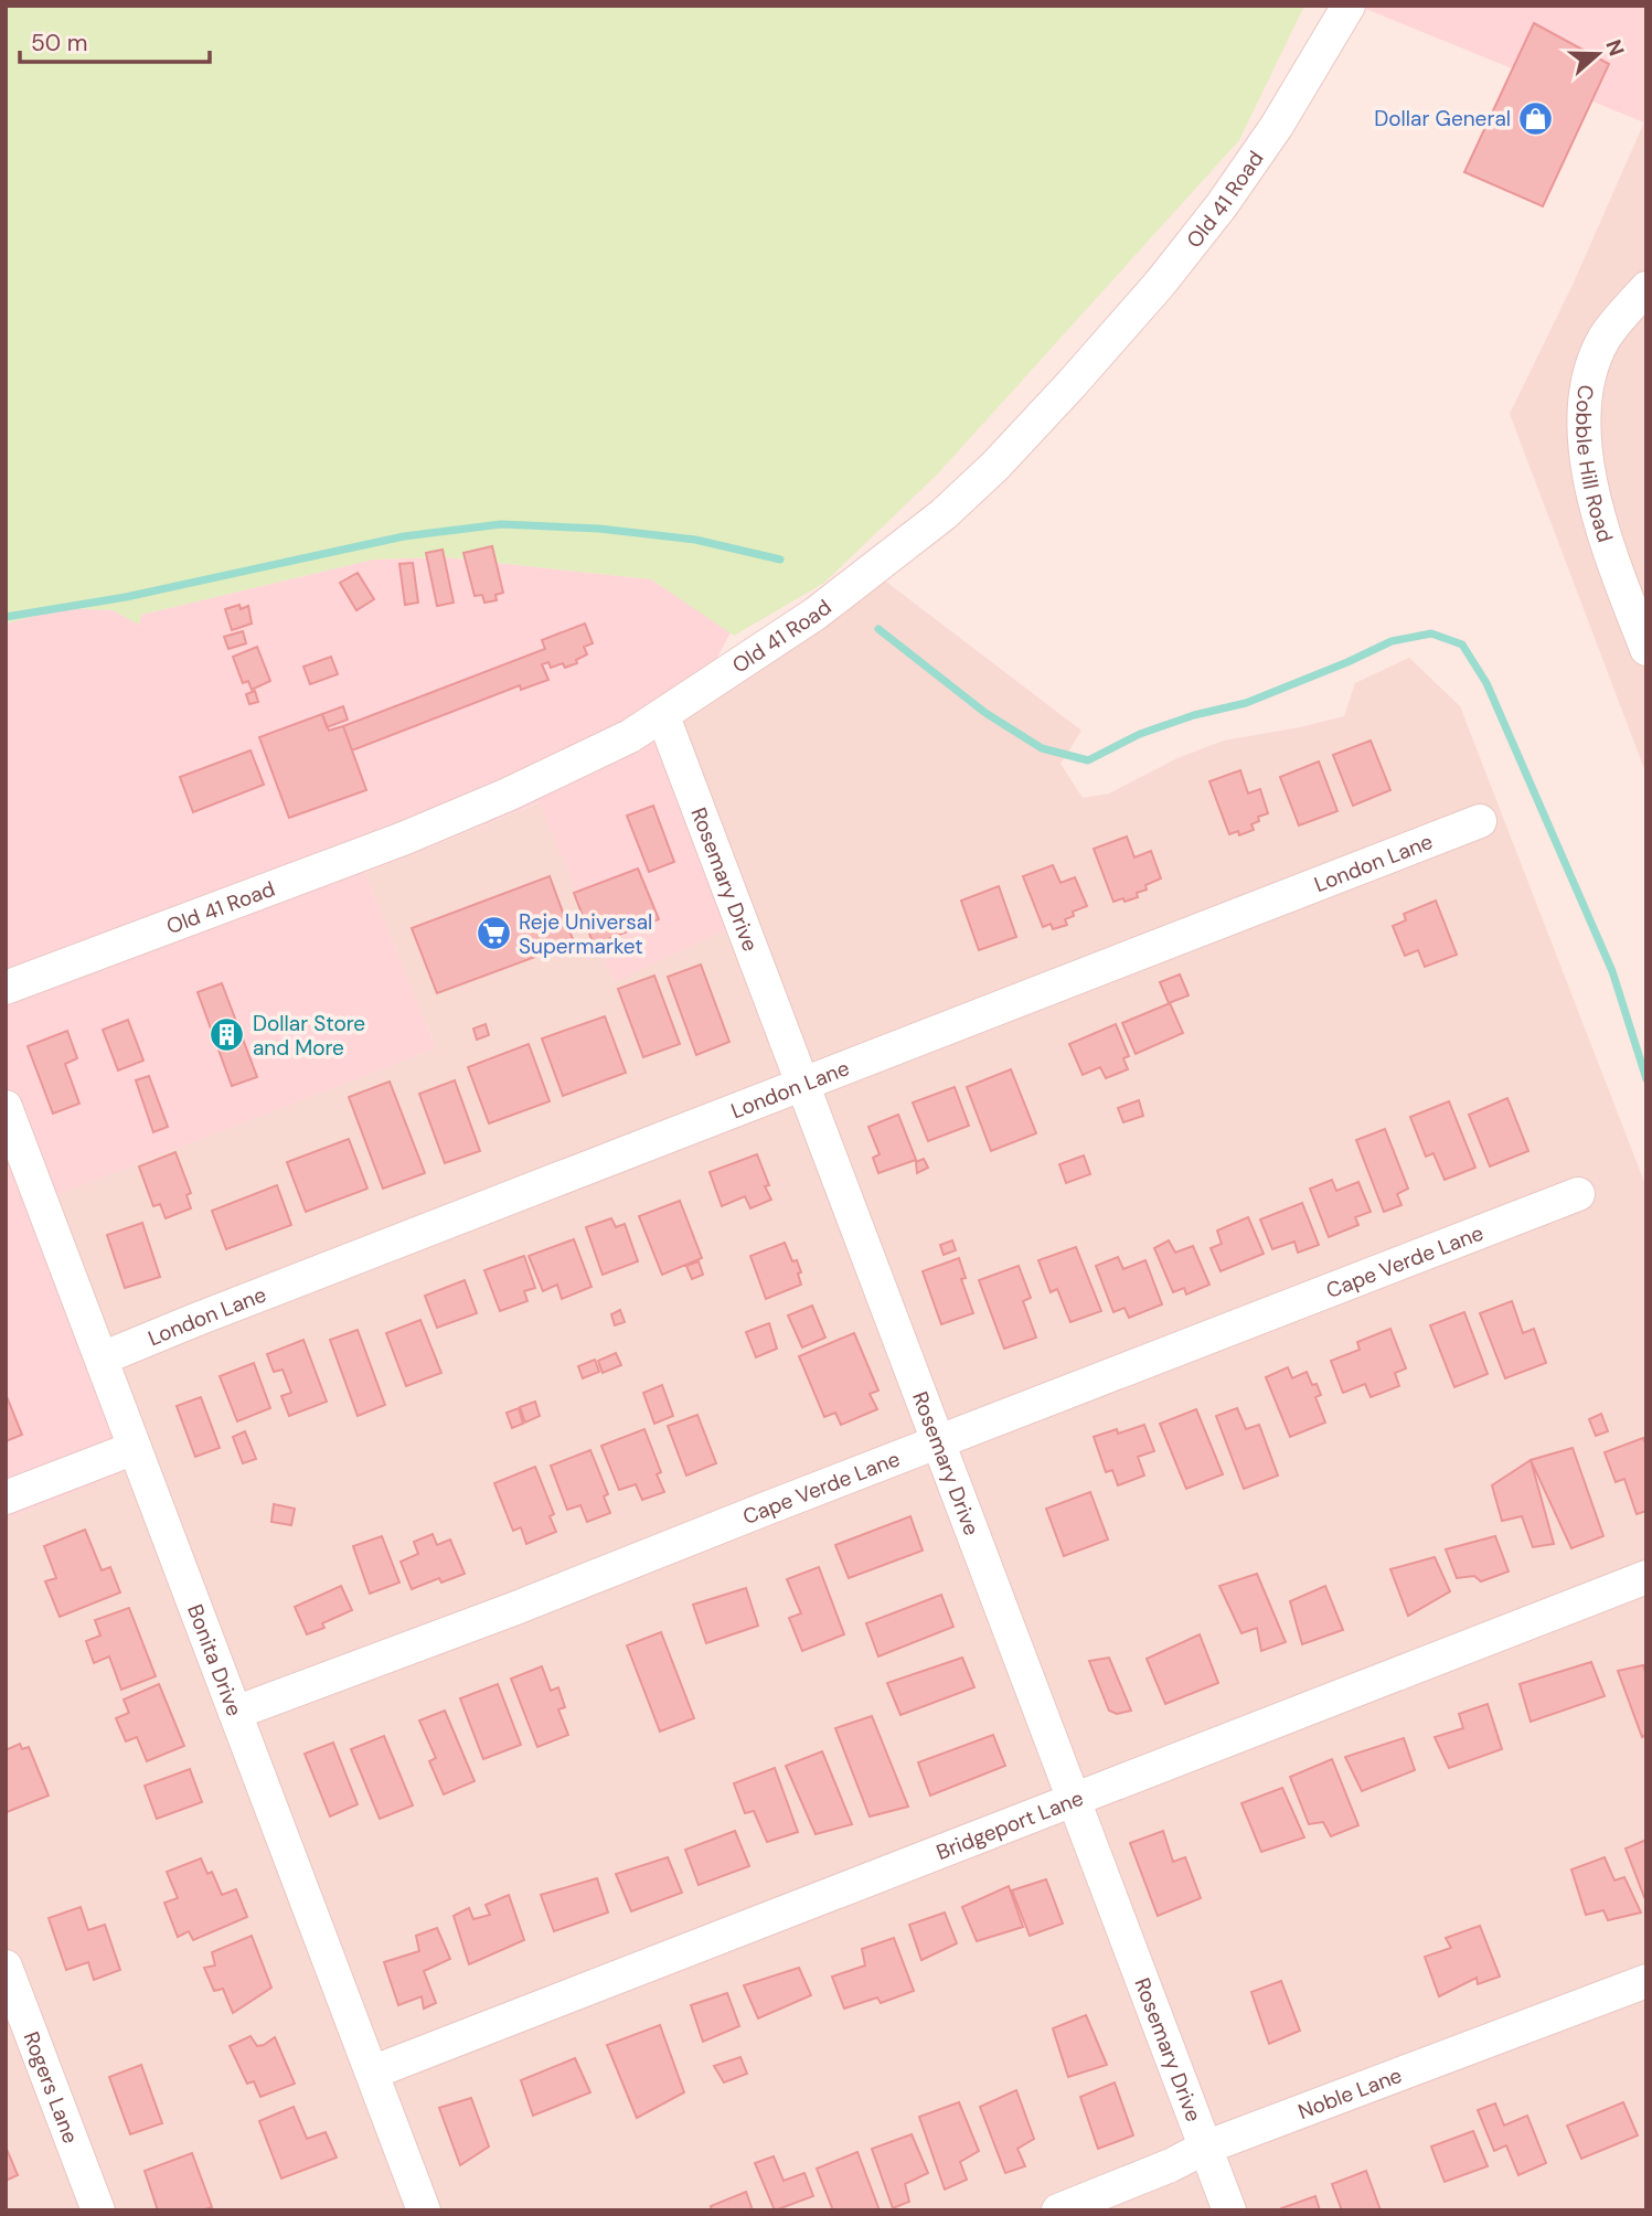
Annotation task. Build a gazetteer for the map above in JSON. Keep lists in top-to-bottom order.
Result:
{
  "streets": {
    "street": [
      "Old 41 Road",
      "Cobble Hill Road",
      "London Lane",
      "Rosemary Drive",
      "Cape Verde Lane",
      "Bonita Drive",
      "Bridgeport Lane",
      "Rogers Lane",
      "Noble Lane"
    ]
  },
  "crossings": [
    ["Old 41 Road", "Rosemary Drive"],
    ["London Lane", "Rosemary Drive"],
    ["London Lane", "Bonita Drive"],
    ["Rosemary Drive", "Cape Verde Lane"],
    ["Rosemary Drive", "Bridgeport Lane"],
    ["Rosemary Drive", "Noble Lane"],
    ["Cape Verde Lane", "Bonita Drive"],
    ["Bonita Drive", "Bridgeport Lane"]
  ],
  "places": {
    "shop": ["Dollar General"],
    "supermarket": ["Reje Universal Supermarket"],
    "building": ["Dollar Store and More"]
  },
  "scale_bar": "50 m",
  "north": "right"
}
